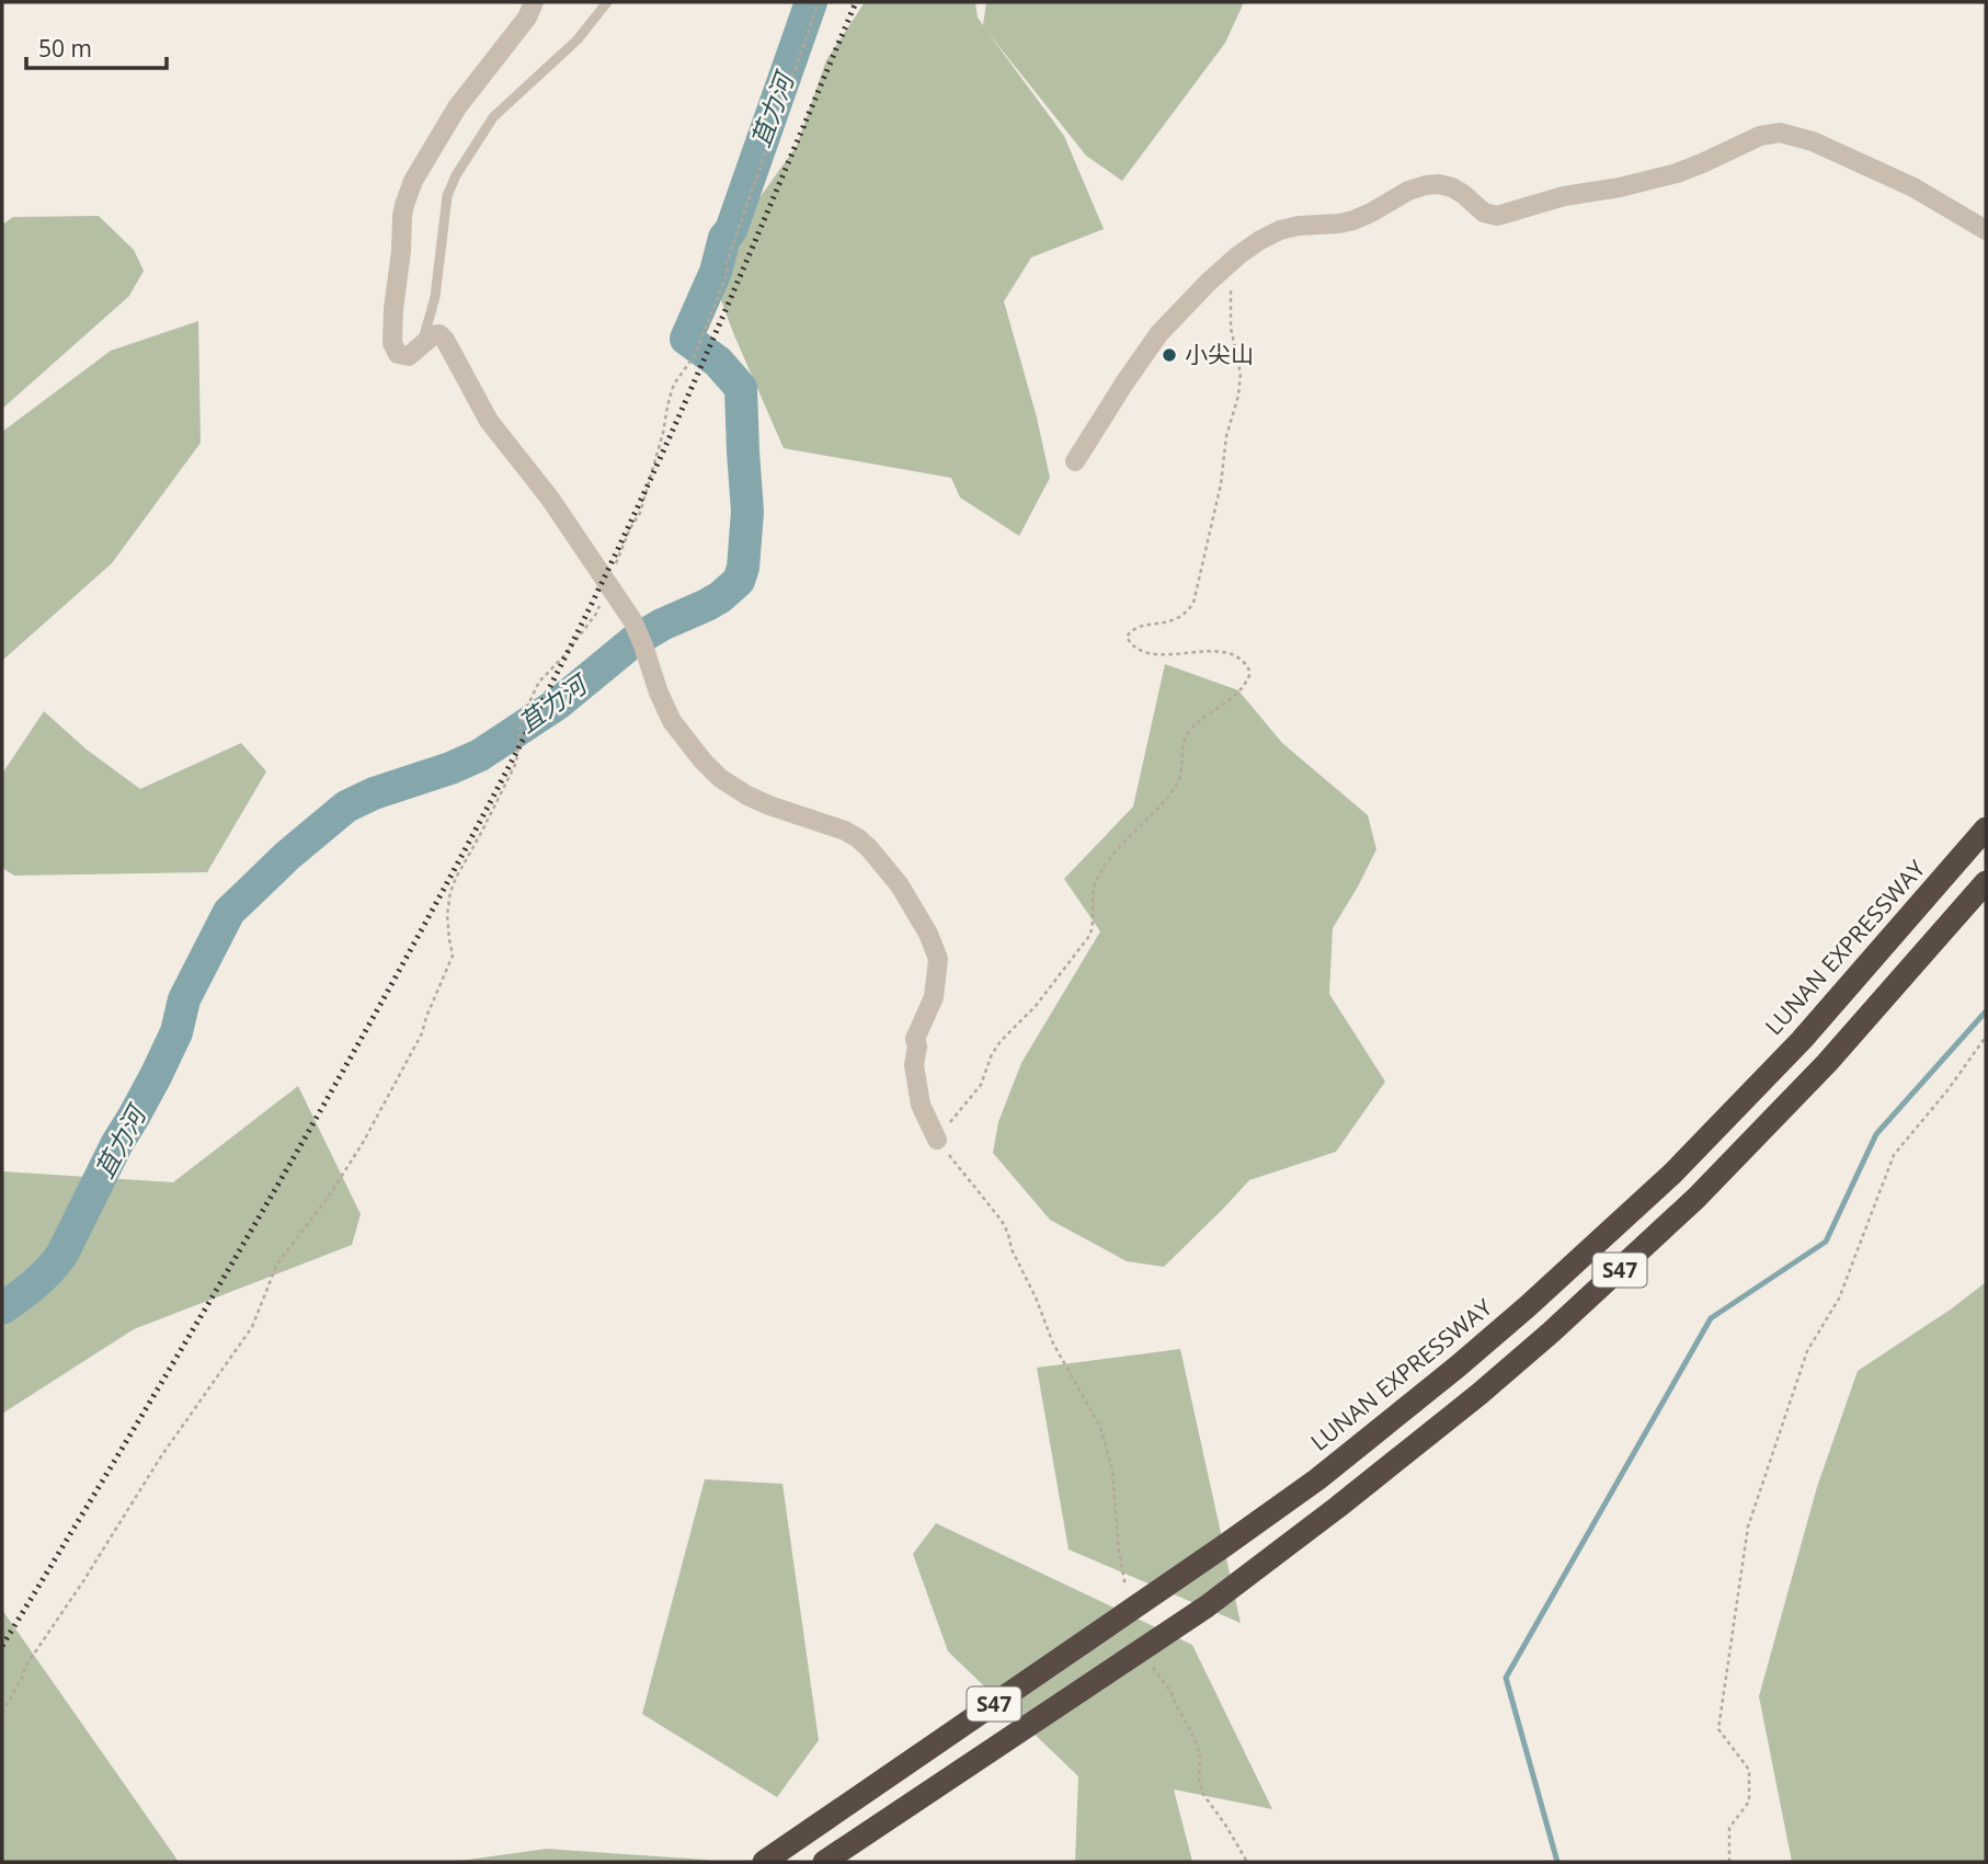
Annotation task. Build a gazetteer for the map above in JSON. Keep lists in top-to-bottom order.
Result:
{
  "streets": {
    "highway": ["LUNAN EXPRESSWAY", "S47"]
  },
  "water": ["苴力河"],
  "places": ["小尖山"],
  "scale_bar": "50 m"
}
